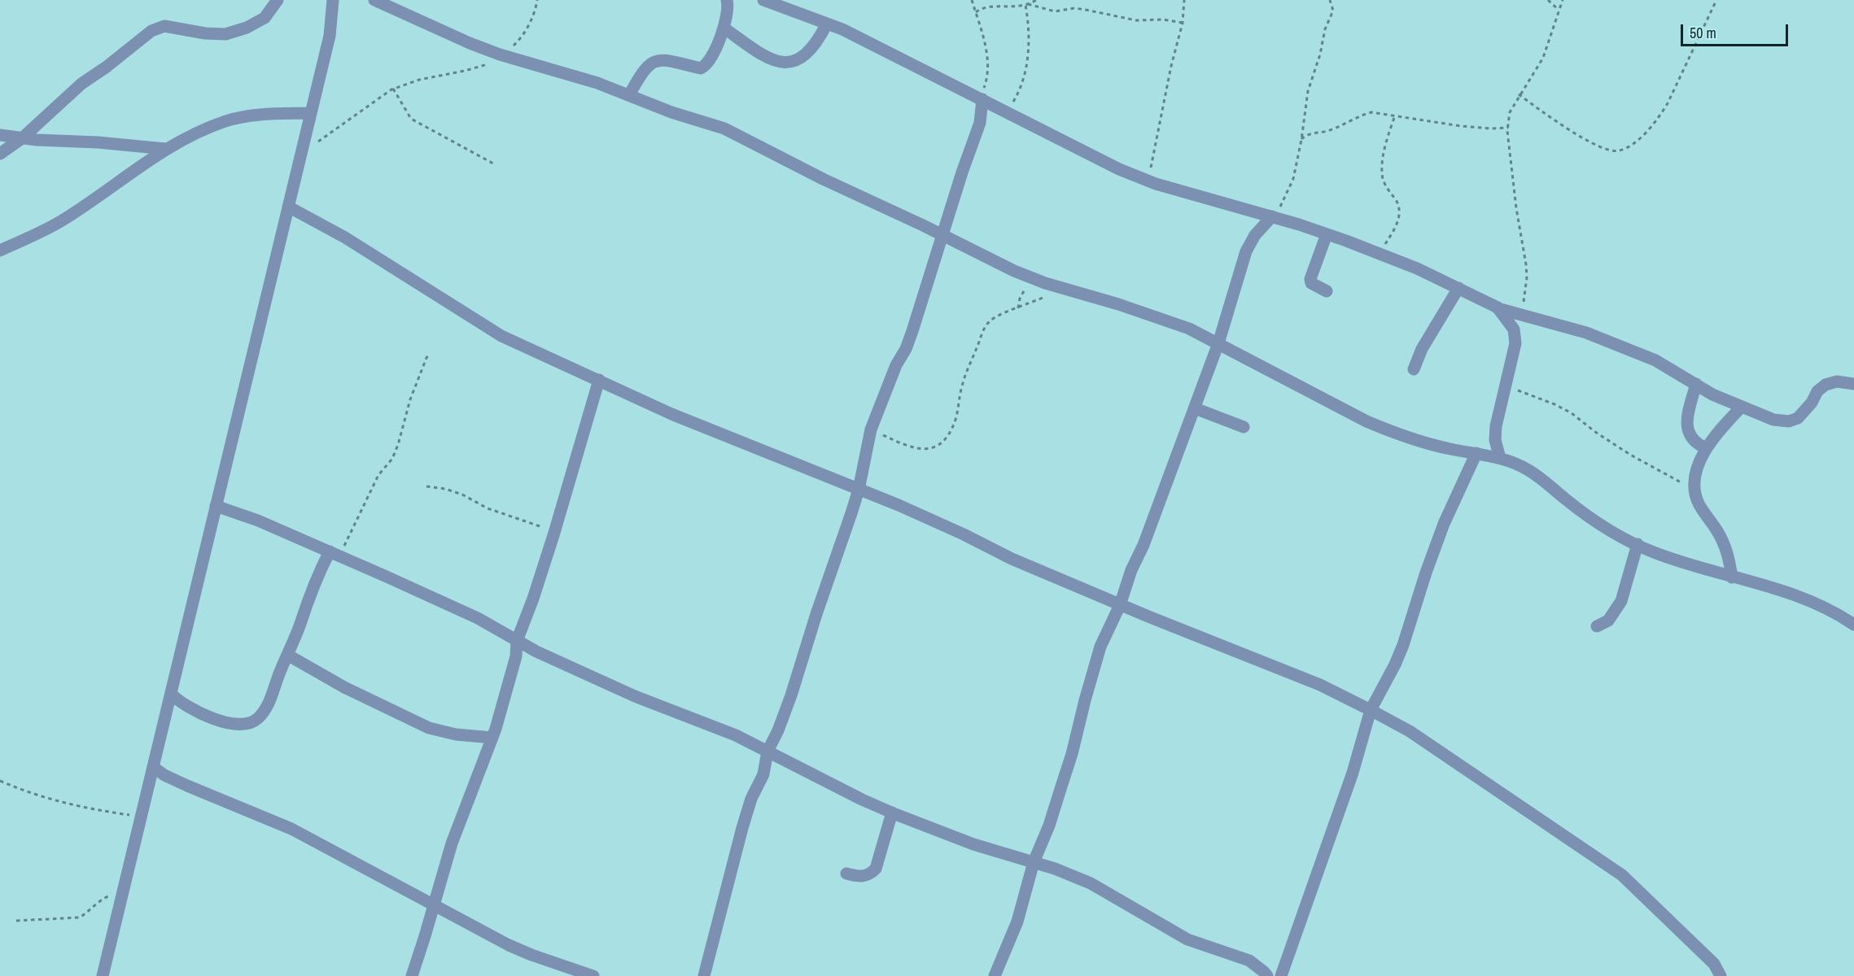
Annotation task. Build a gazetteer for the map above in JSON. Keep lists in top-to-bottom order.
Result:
{
  "scale_bar": "50 m"
}
